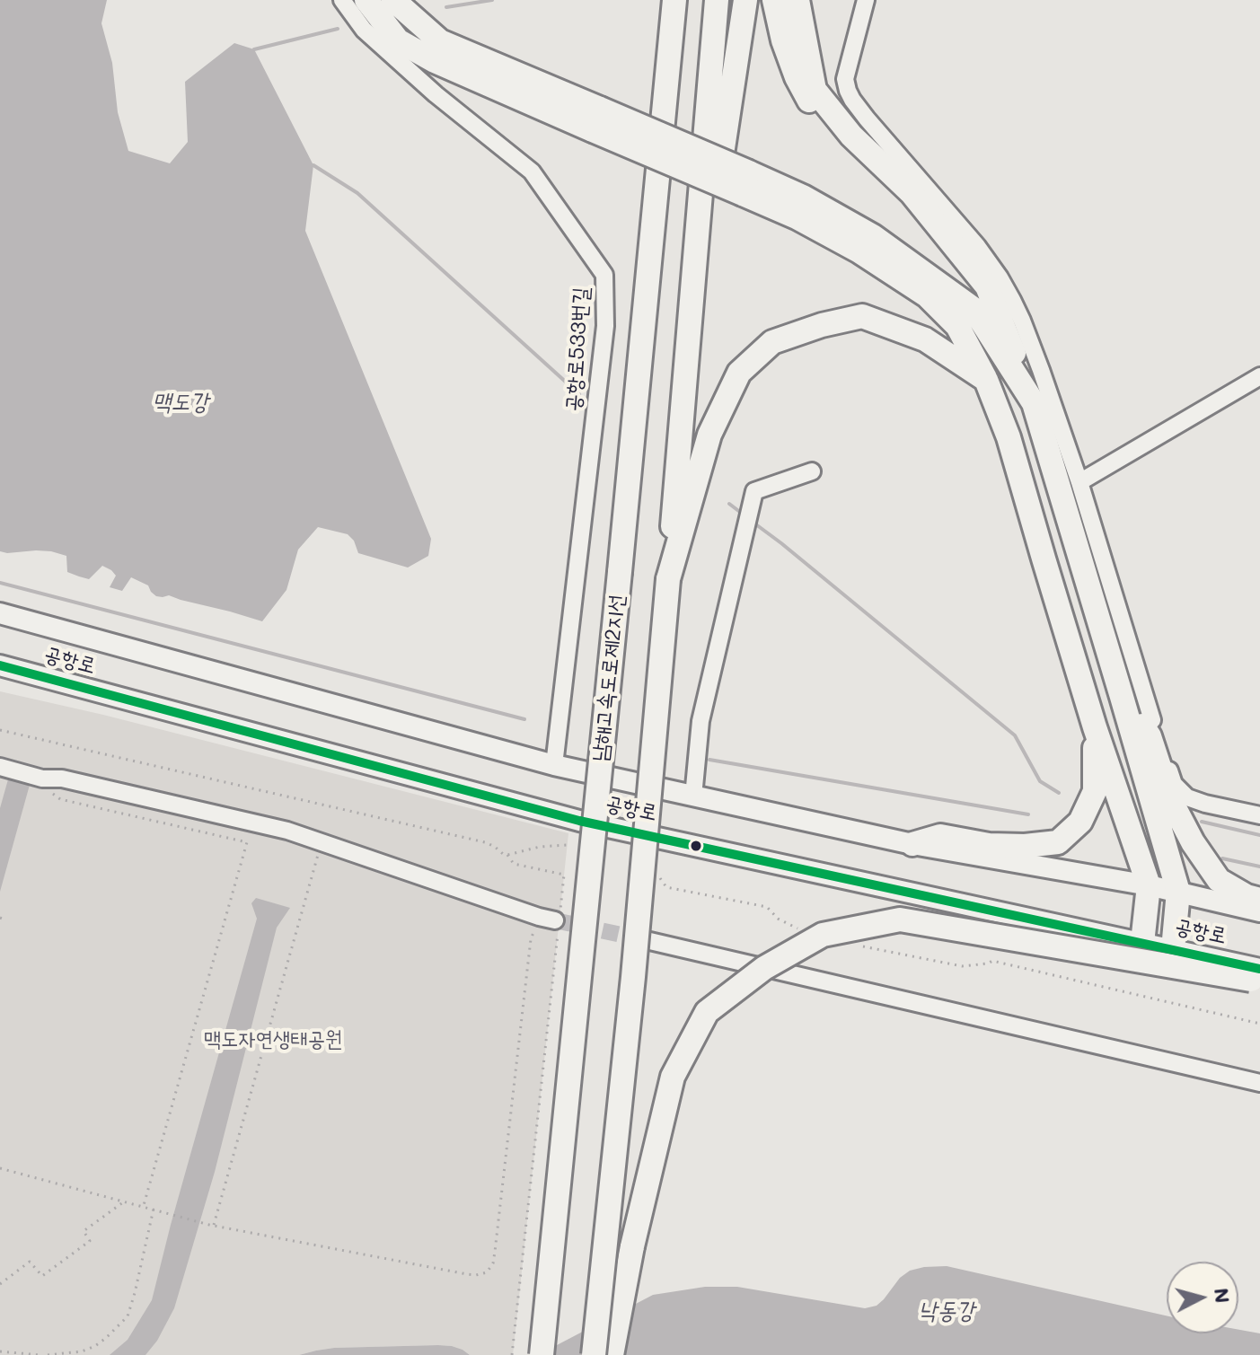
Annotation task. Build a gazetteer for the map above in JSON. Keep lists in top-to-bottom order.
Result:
{
  "streets": {
    "highway": ["남해고속도로제2지선"],
    "main road": ["공항로"],
    "street": ["공항로533번길"]
  },
  "crossings": [
    ["공항로533번길", "공항로"]
  ],
  "water": ["맥도강", "낙동강"],
  "parks": ["맥도자연생태공원"],
  "north": "right"
}
